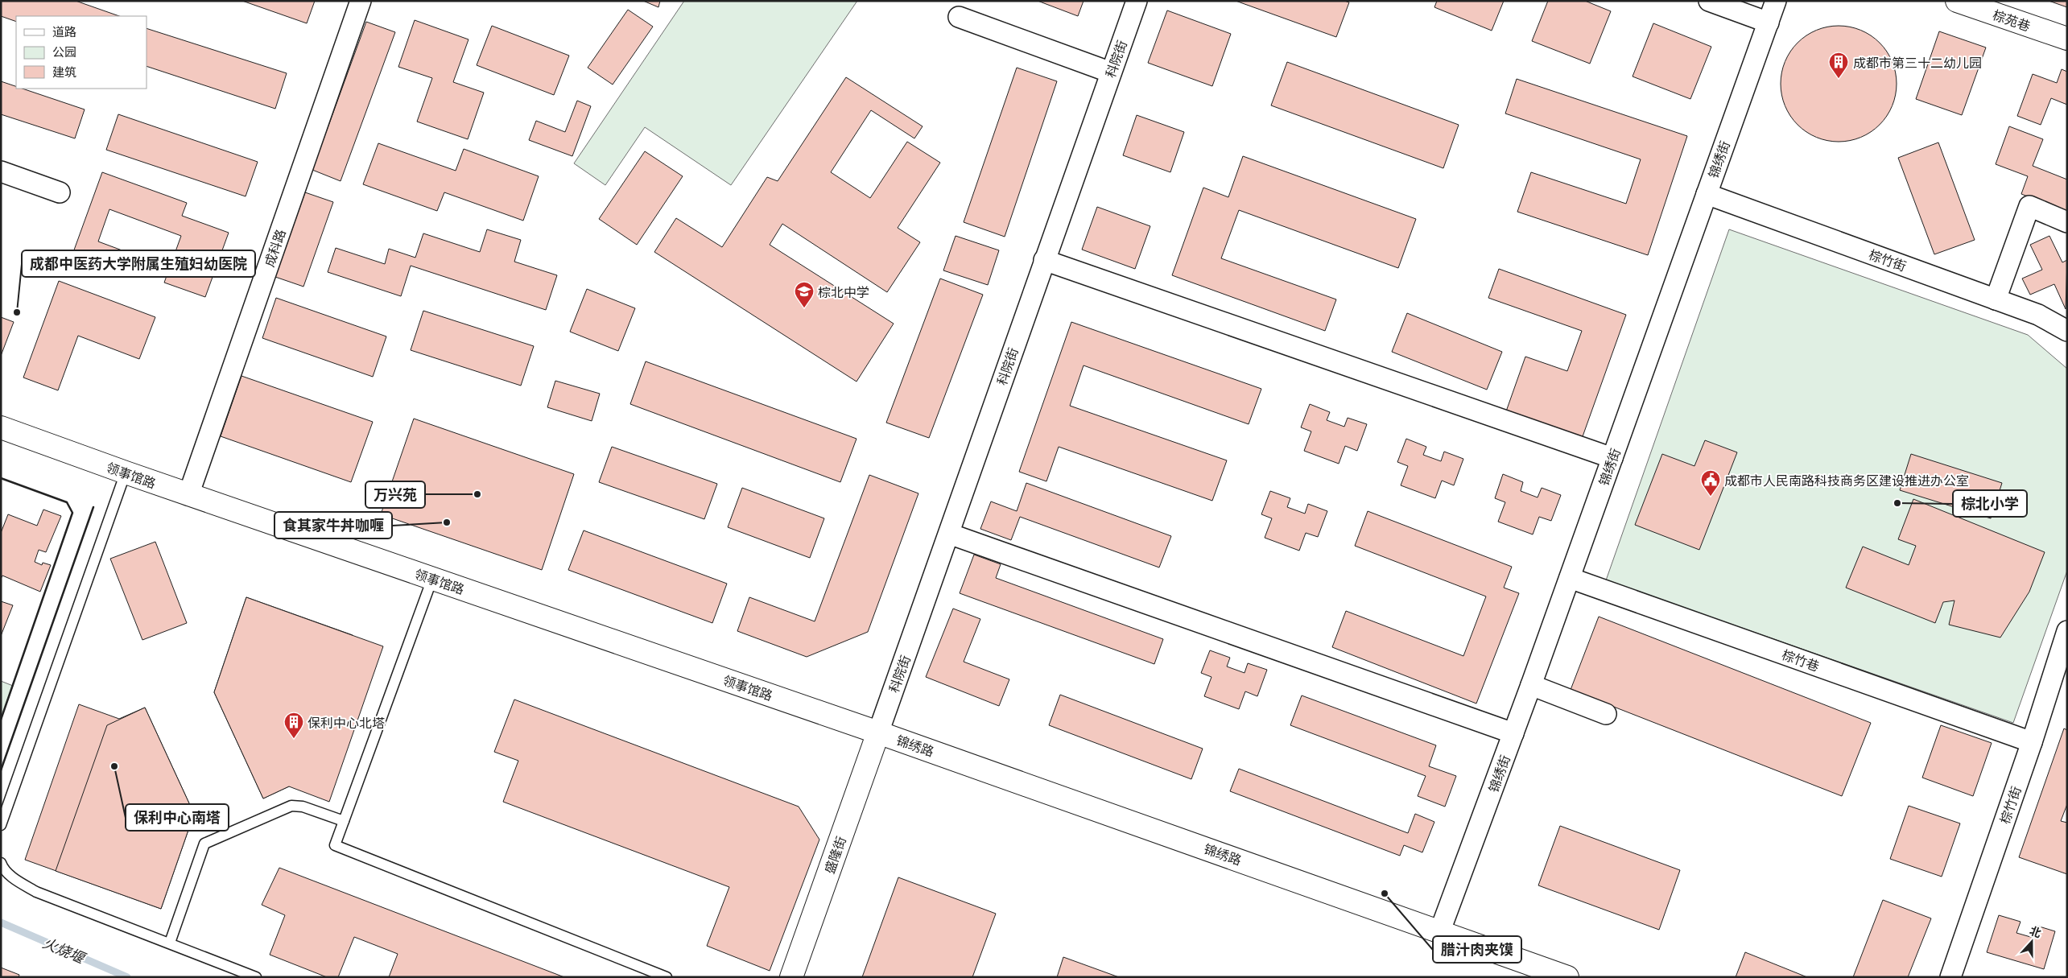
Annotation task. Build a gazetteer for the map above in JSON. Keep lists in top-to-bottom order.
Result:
{
  "streets": {
    "main road": [
      "棕苑巷",
      "领事馆路",
      "锦绣路",
      "盛隆街"
    ],
    "street": [
      "科院街",
      "锦绣街",
      "成科路",
      "棕竹街",
      "棕竹巷"
    ]
  },
  "crossings": [
    ["科院街", "领事馆路"],
    ["科院街", "锦绣路"],
    ["科院街", "盛隆街"],
    ["锦绣街", "棕竹街"],
    ["锦绣街", "棕竹巷"],
    ["锦绣街", "锦绣路"],
    ["成科路", "领事馆路"],
    ["棕竹街", "棕竹巷"],
    ["领事馆路", "锦绣路"],
    ["领事馆路", "盛隆街"],
    ["锦绣路", "盛隆街"]
  ],
  "water": ["火烧堰"],
  "places": {
    "building": ["成都市第三十二幼儿园", "保利中心北塔"],
    "school or university": ["棕北中学"],
    "other": [
      "成都中医药大学附属生殖妇幼医院",
      "万兴苑",
      "棕北小学",
      "食其家牛丼咖喱",
      "保利中心南塔",
      "腊汁肉夹馍"
    ],
    "public building": ["成都市人民南路科技商务区建设推进办公室"]
  },
  "legend": ["道路", "公园", "建筑"],
  "north": "top"
}
